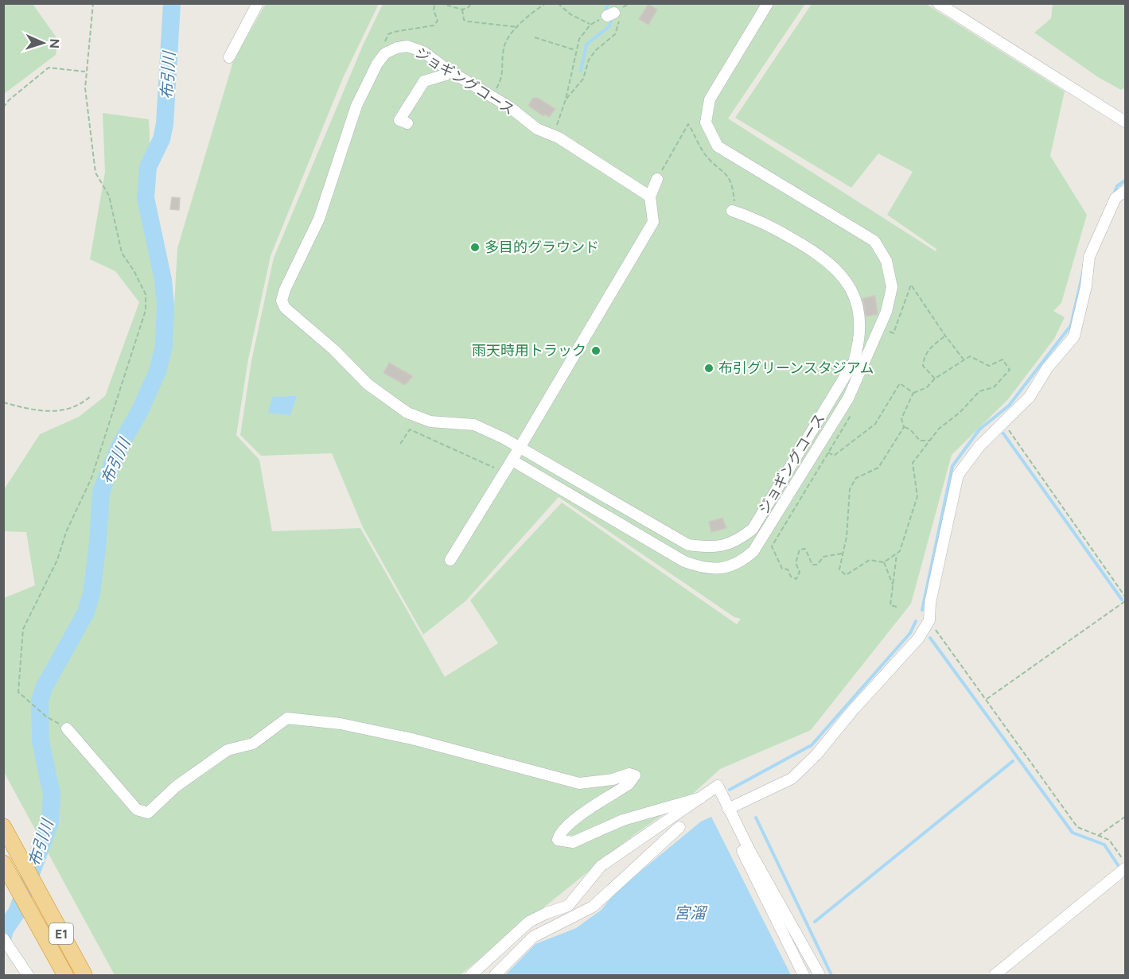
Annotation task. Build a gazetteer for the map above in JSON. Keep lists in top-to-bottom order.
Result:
{
  "streets": {
    "highway": ["E1"],
    "street": ["ジョギングコース"]
  },
  "water": ["布引川", "宮溜"],
  "places": ["多目的グラウンド", "雨天時用トラック", "布引グリーンスタジアム"],
  "north": "right"
}
